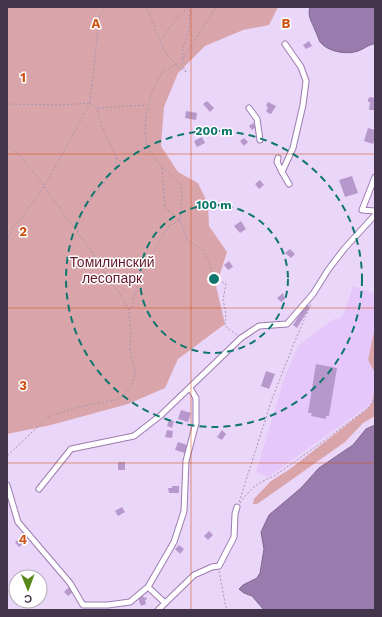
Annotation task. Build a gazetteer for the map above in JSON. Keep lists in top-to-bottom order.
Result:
{
  "parks": ["Томилинский лесопарк"],
  "north": "bottom",
  "grid": {
    "columns": ["A", "B"],
    "rows": [
      "1",
      "2",
      "3",
      "4"
    ]
  },
  "rings": ["200 m", "100 m"]
}
